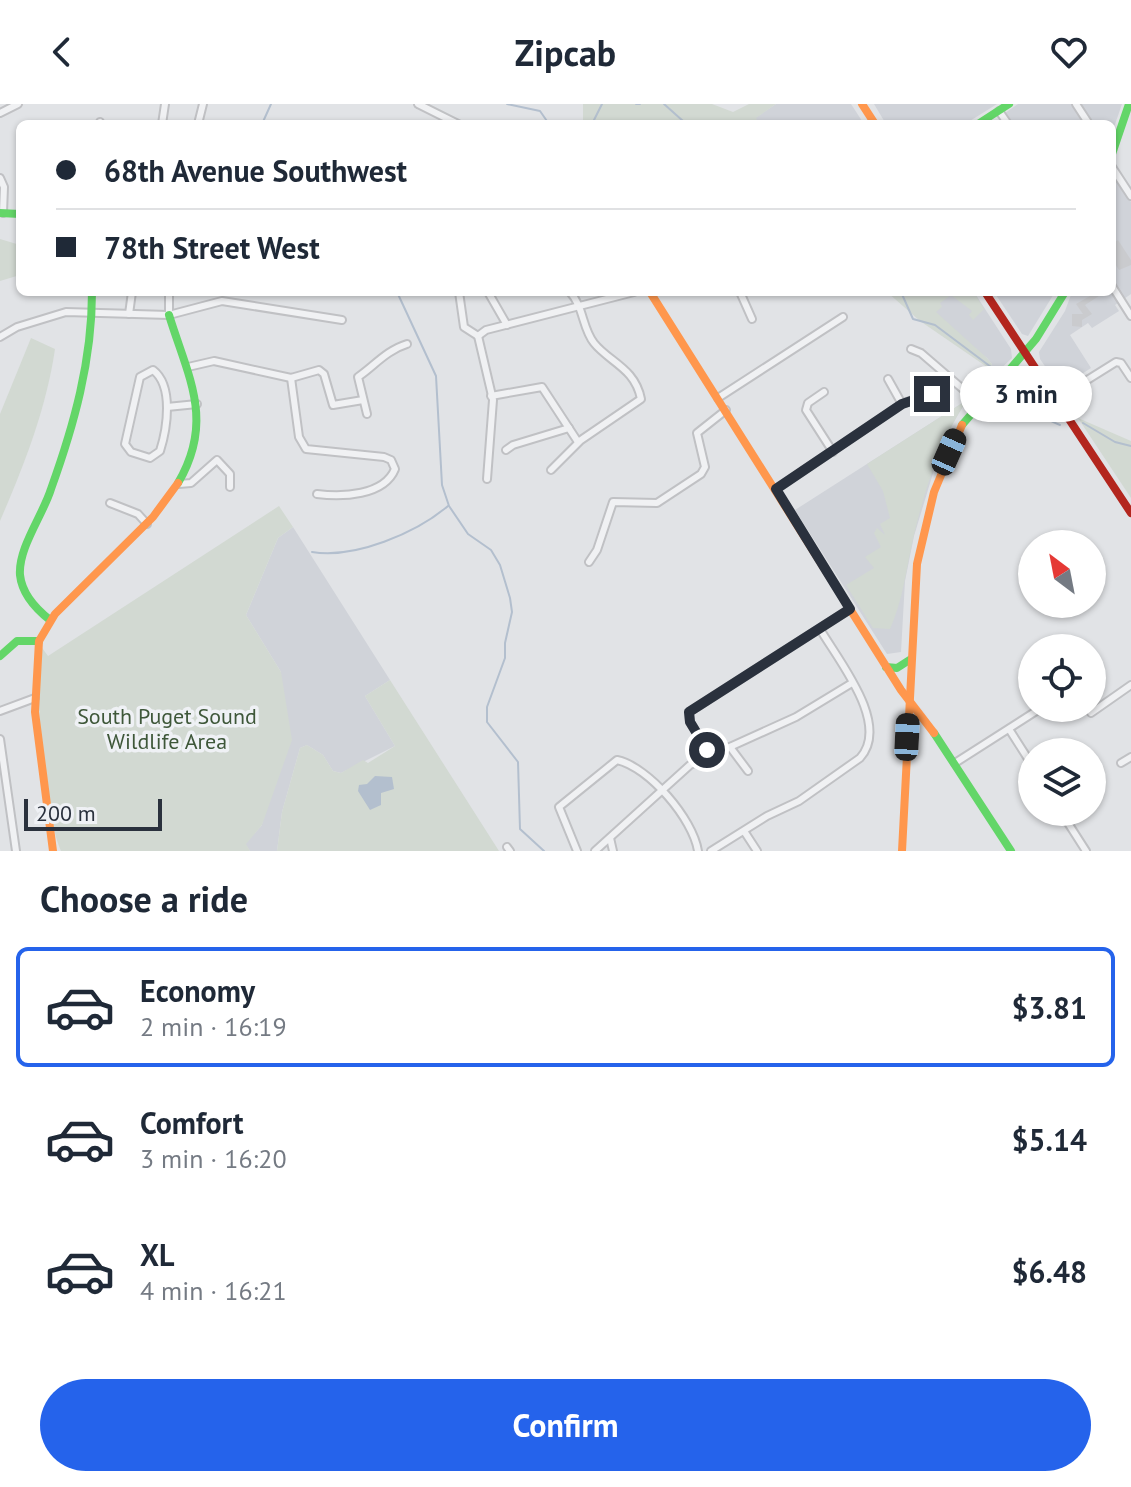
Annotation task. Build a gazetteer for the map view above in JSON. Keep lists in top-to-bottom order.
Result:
{
  "parks": ["South Puget Sound Wildlife Area"],
  "scale_bar": "200 m",
  "north": "top left",
  "page": {
    "header": "Zipcab",
    "banner": ["68th Avenue Southwest", "78th Street West"],
    "bubble": "3 min",
    "scale": "200 m",
    "heading": "Choose a ride",
    "list": [
      {
        "name": "Economy",
        "note": "2 min · 16:19",
        "value": "$3.81"
      },
      {
        "name": "Comfort",
        "note": "3 min · 16:20",
        "value": "$5.14"
      },
      {
        "name": "XL",
        "note": "4 min · 16:21",
        "value": "$6.48"
      }
    ],
    "buttons": "Confirm"
  }
}
